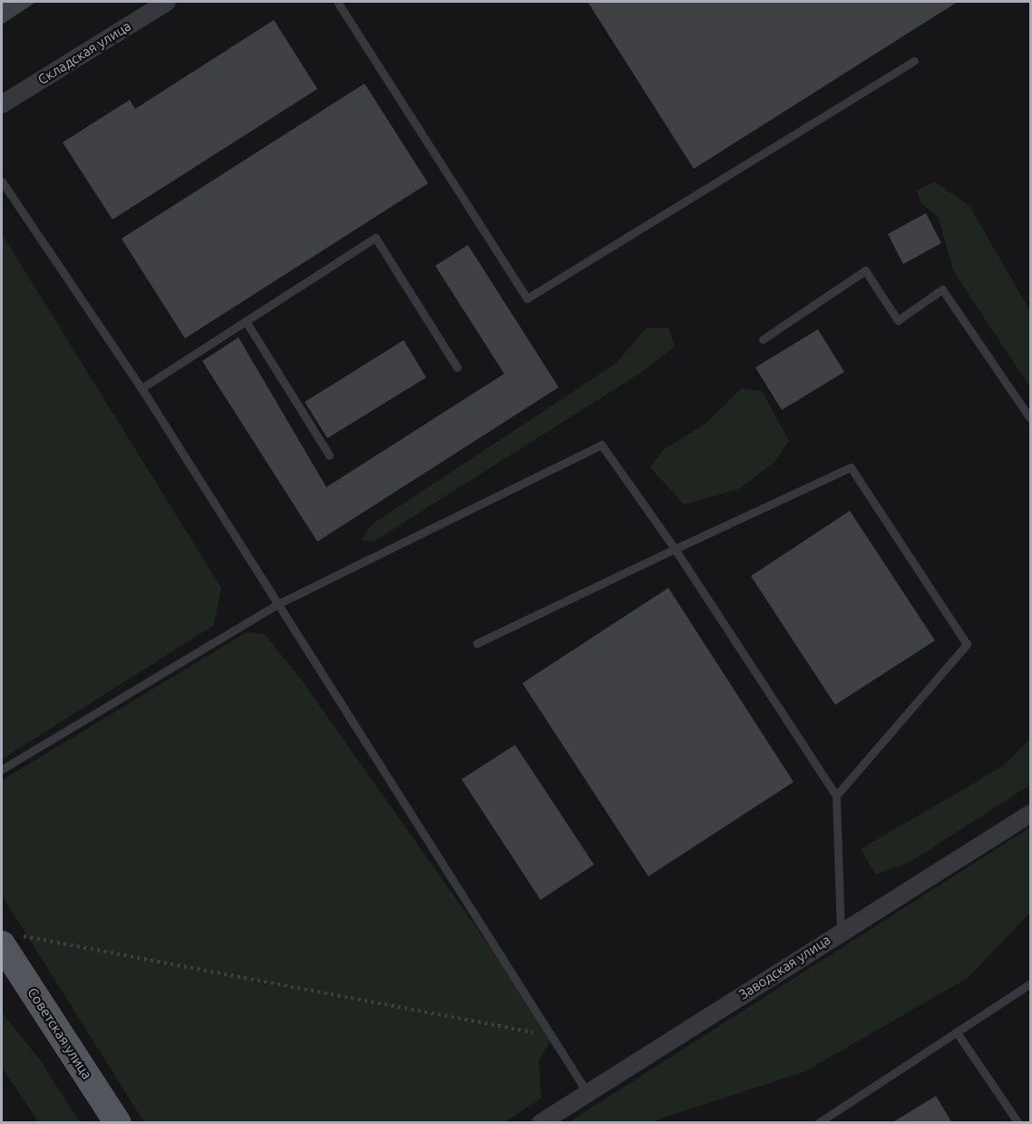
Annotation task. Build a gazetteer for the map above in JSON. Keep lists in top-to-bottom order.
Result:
{
  "streets": {
    "main road": ["Советская улица"],
    "street": ["Складская улица", "Заводская улица"]
  }
}
